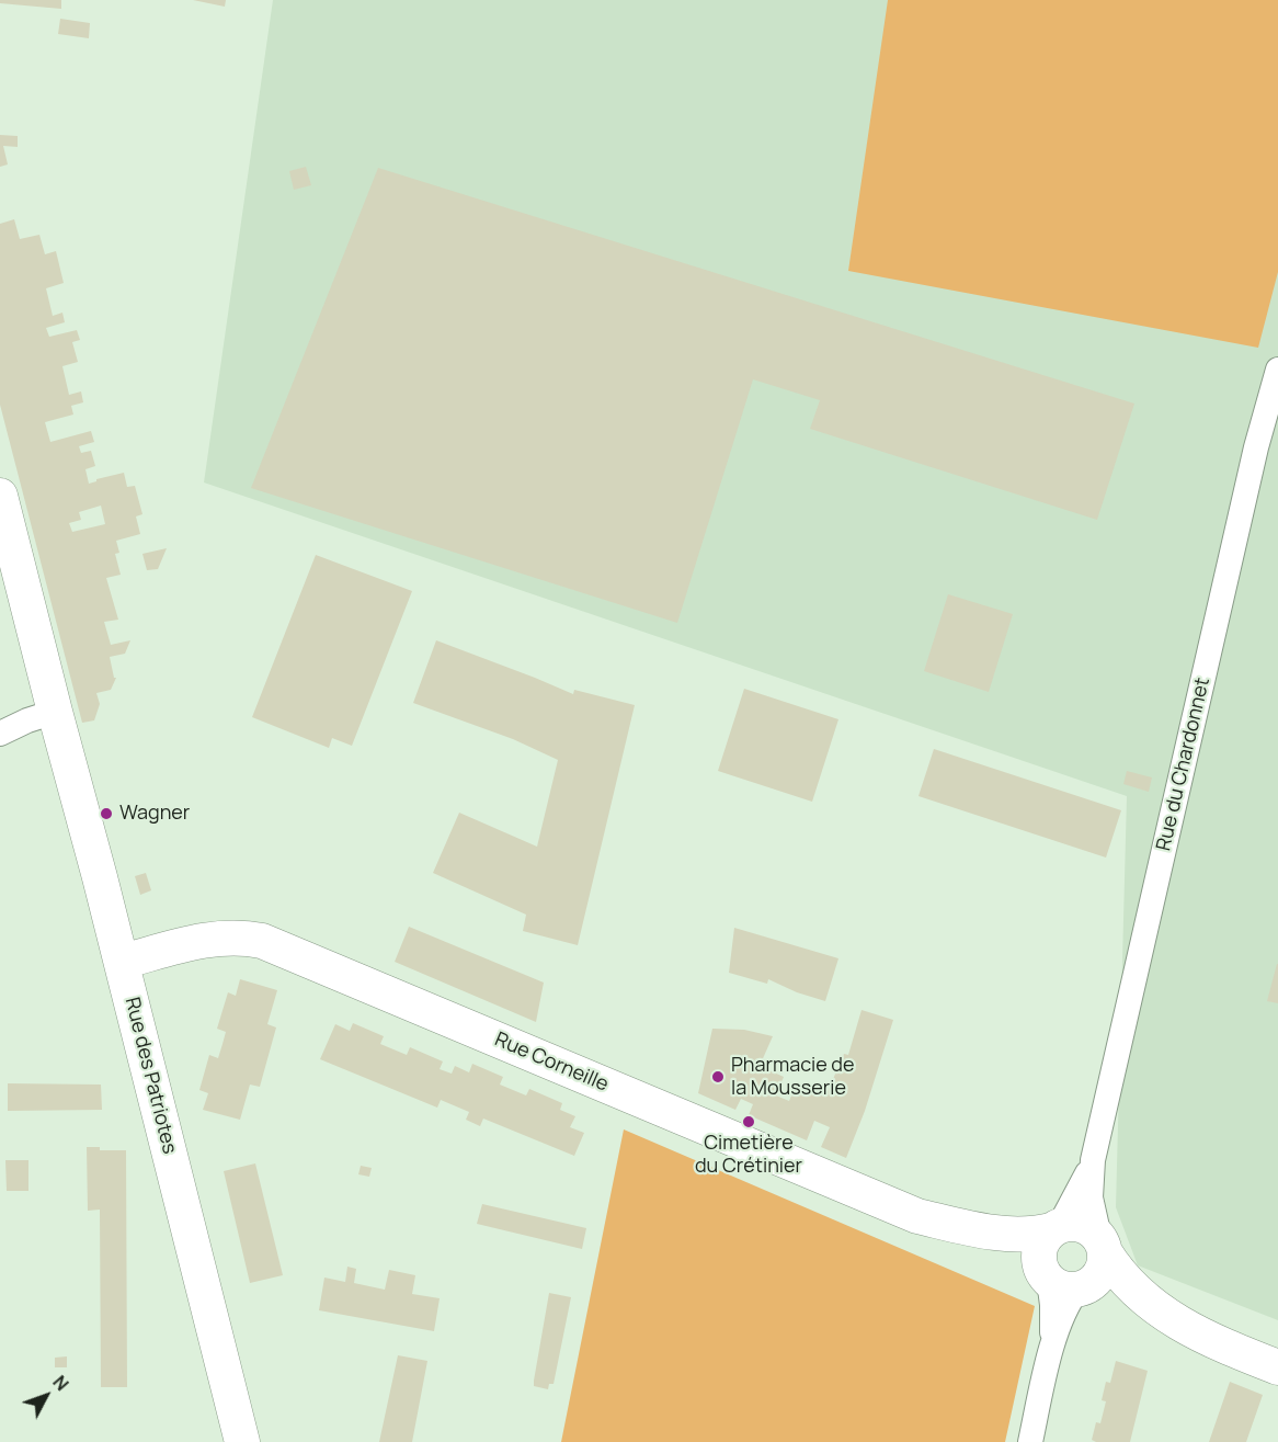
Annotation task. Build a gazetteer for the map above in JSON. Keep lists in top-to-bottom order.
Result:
{
  "streets": {
    "street": ["Rue du Chardonnet", "Rue Corneille", "Rue des Patriotes"]
  },
  "crossings": [
    ["Rue du Chardonnet", "Rue Corneille"],
    ["Rue Corneille", "Rue des Patriotes"]
  ],
  "places": ["Wagner", "Pharmacie de la Mousserie", "Cimetière du Crétinier"],
  "north": "top right"
}
